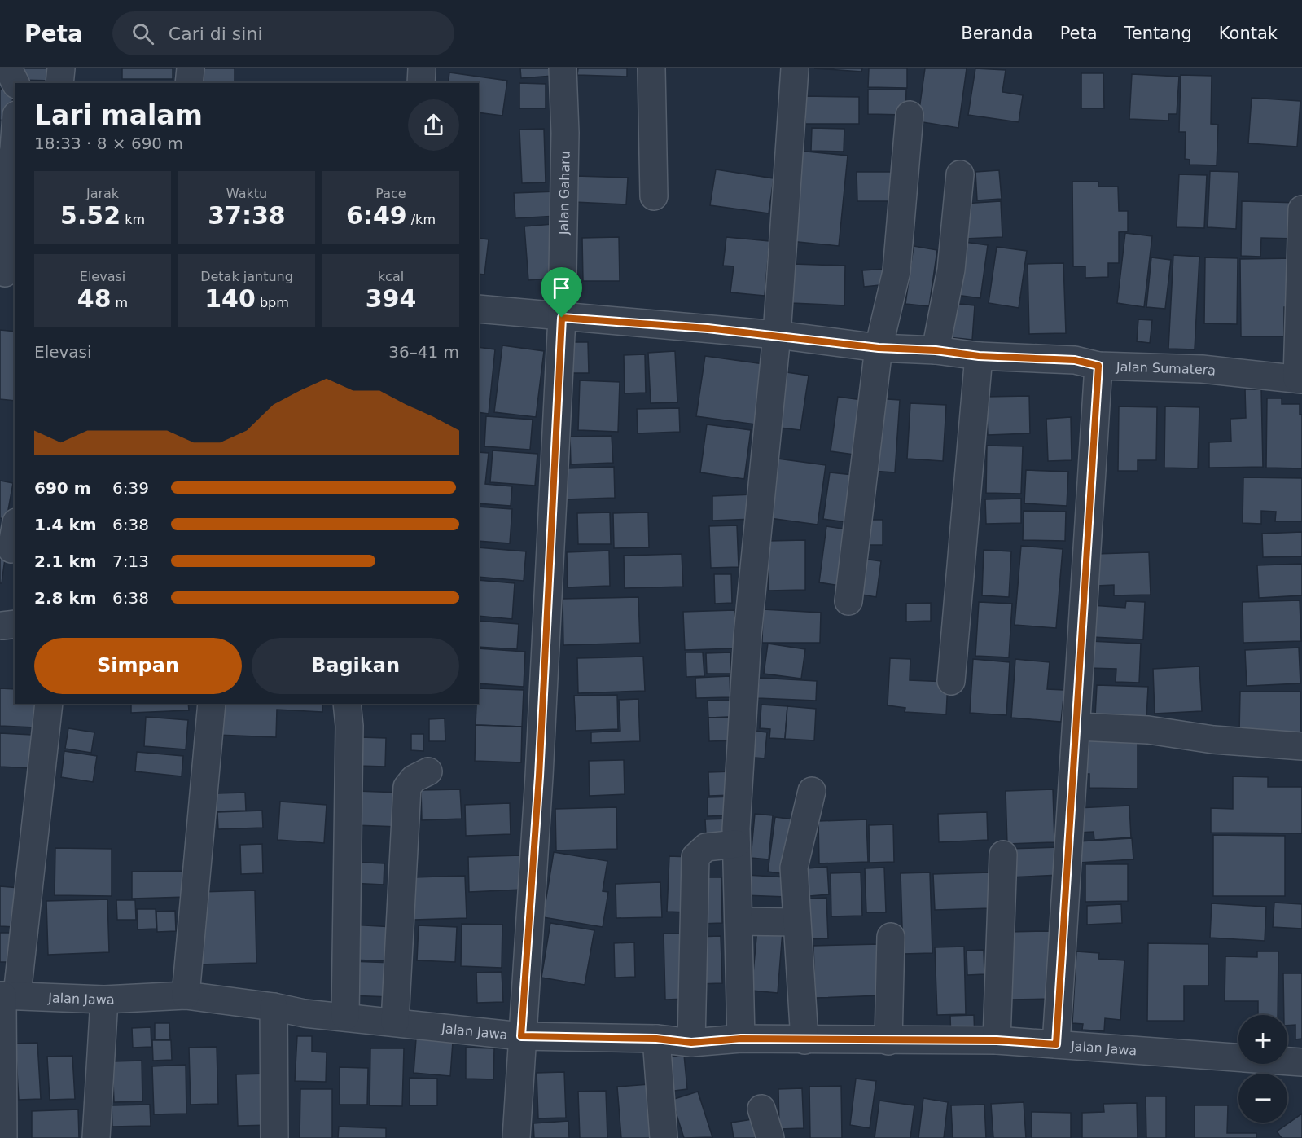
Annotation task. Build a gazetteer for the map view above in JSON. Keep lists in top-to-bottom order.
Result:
{
  "streets": {
    "street": ["Jalan Gaharu", "Jalan Sumatera", "Jalan Jawa"]
  },
  "crossings": [
    ["Jalan Gaharu", "Jalan Sumatera"],
    ["Jalan Gaharu", "Jalan Jawa"]
  ],
  "page": {
    "header": "Peta",
    "search": "Cari di sini",
    "nav": [
      "Beranda",
      "Peta",
      "Tentang",
      "Kontak"
    ],
    "heading": ["Lari malam", "18:33 · 8 × 690 m"],
    "stats": [
      ["Jarak", "5.52 km"],
      ["Waktu", "37:38"],
      ["Pace", "6:49 /km"],
      ["Elevasi", "48 m"],
      ["Detak jantung", "140 bpm"],
      ["kcal", "394"]
    ],
    "chart": ["Elevasi", "36–41 m"],
    "list": [
      {
        "name": "690 m",
        "note": "6:39"
      },
      {
        "name": "1.4 km",
        "note": "6:38"
      },
      {
        "name": "2.1 km",
        "note": "7:13"
      },
      {
        "name": "2.8 km",
        "note": "6:38"
      }
    ],
    "buttons": ["Simpan", "Bagikan"],
    "map_buttons": ["+", "−"]
  }
}
